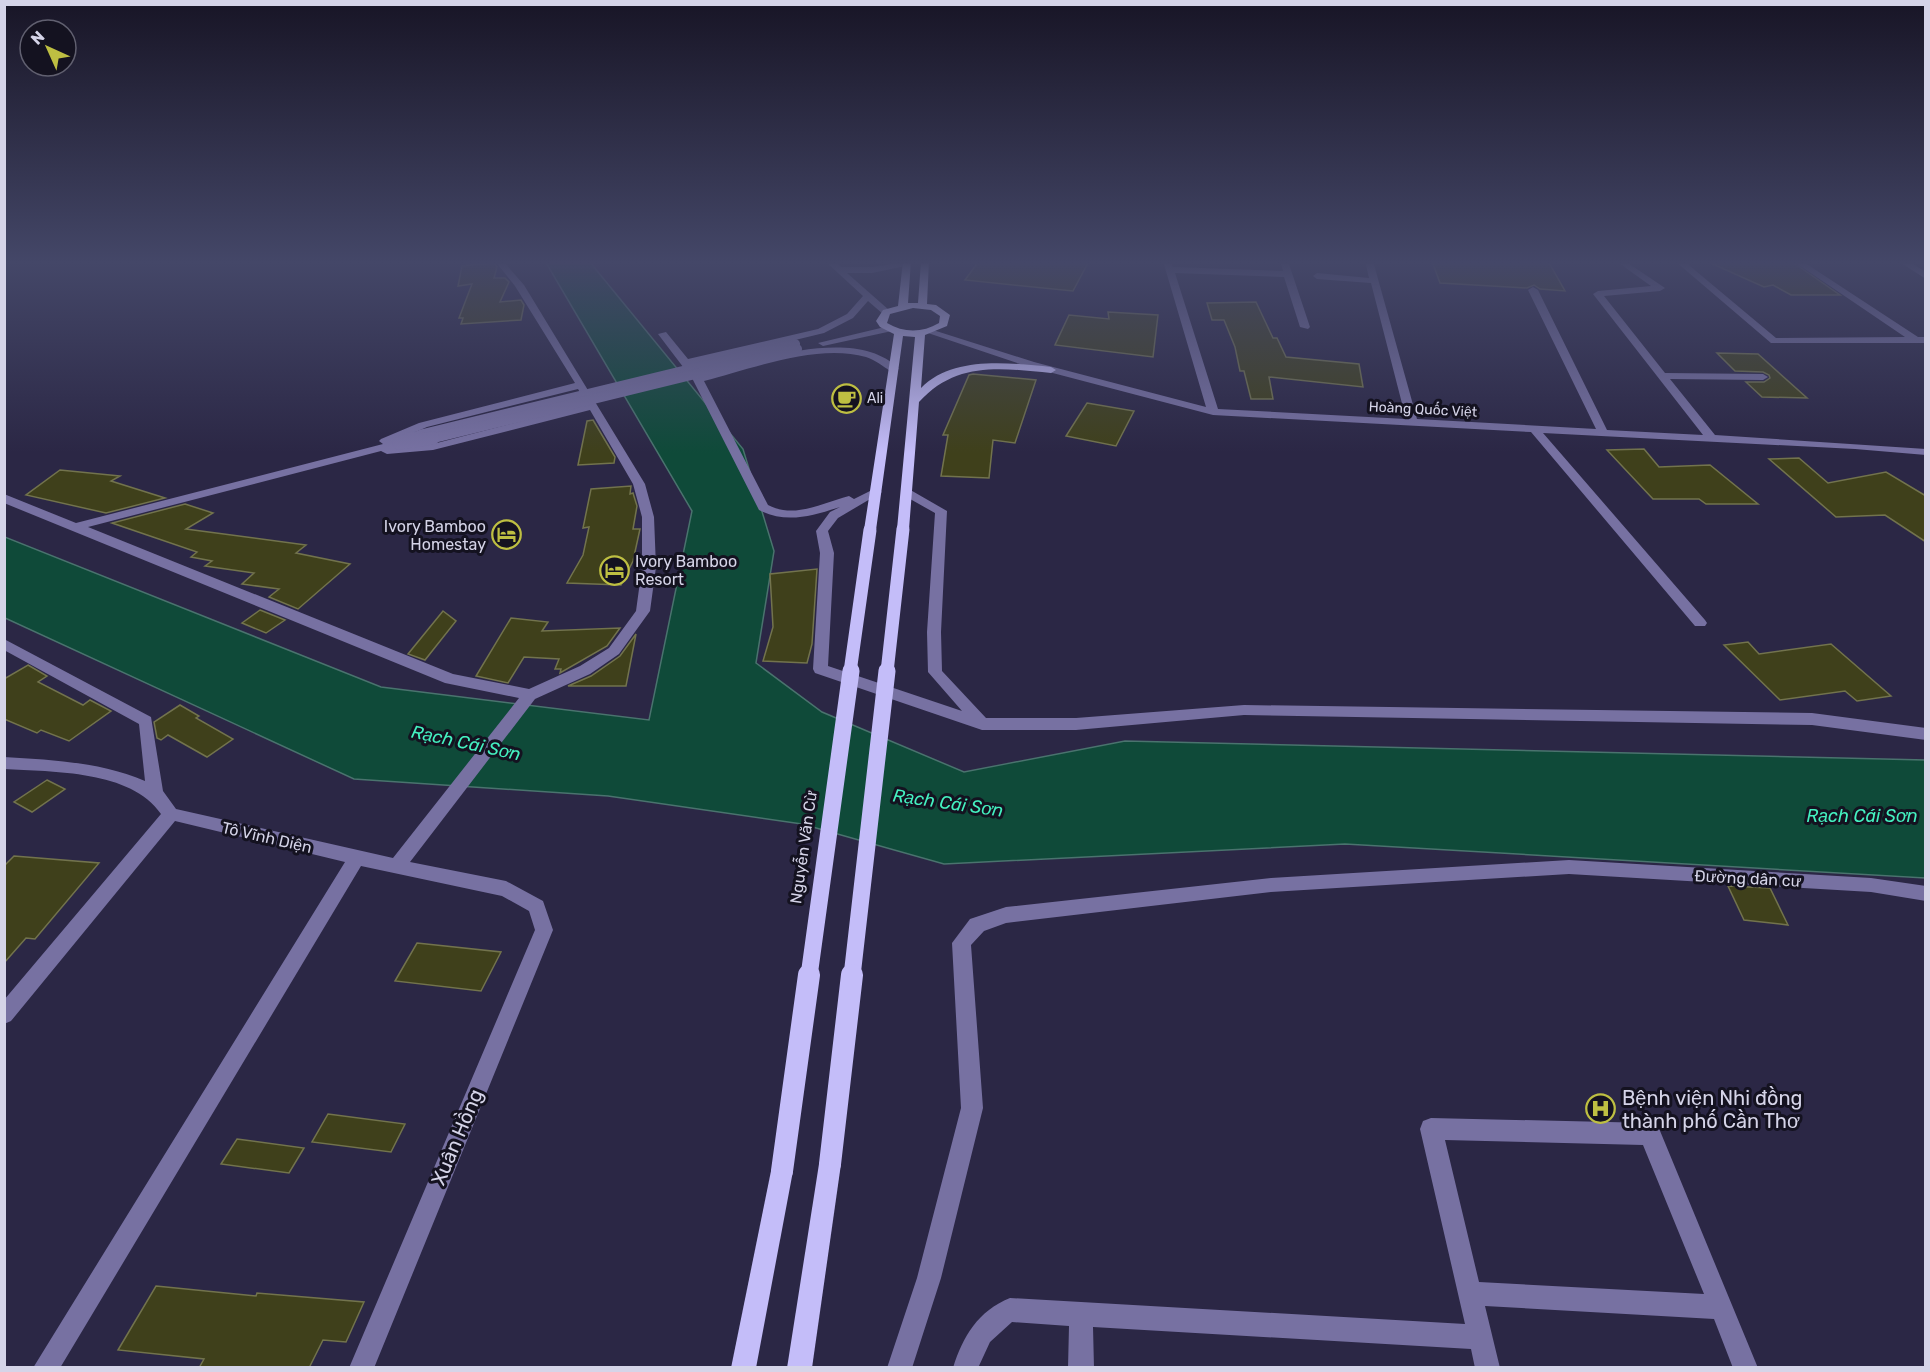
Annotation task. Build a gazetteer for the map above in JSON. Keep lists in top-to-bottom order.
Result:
{
  "streets": {
    "main road": ["Nguyễn Văn Cừ"],
    "street": [
      "Hoàng Quốc Việt",
      "Tô Vĩnh Diện",
      "Đường dân cư",
      "Xuân Hồng"
    ]
  },
  "crossings": [
    ["Tô Vĩnh Diện", "Xuân Hồng"]
  ],
  "water": ["Rạch Cái Sơn"],
  "places": {
    "cafe": ["Ali"],
    "hotel": ["Ivory Bamboo Homestay", "Ivory Bamboo Resort"],
    "hospital": ["Bệnh viện Nhi đồng thành phố Cần Thơ"]
  },
  "north": "top left"
}
